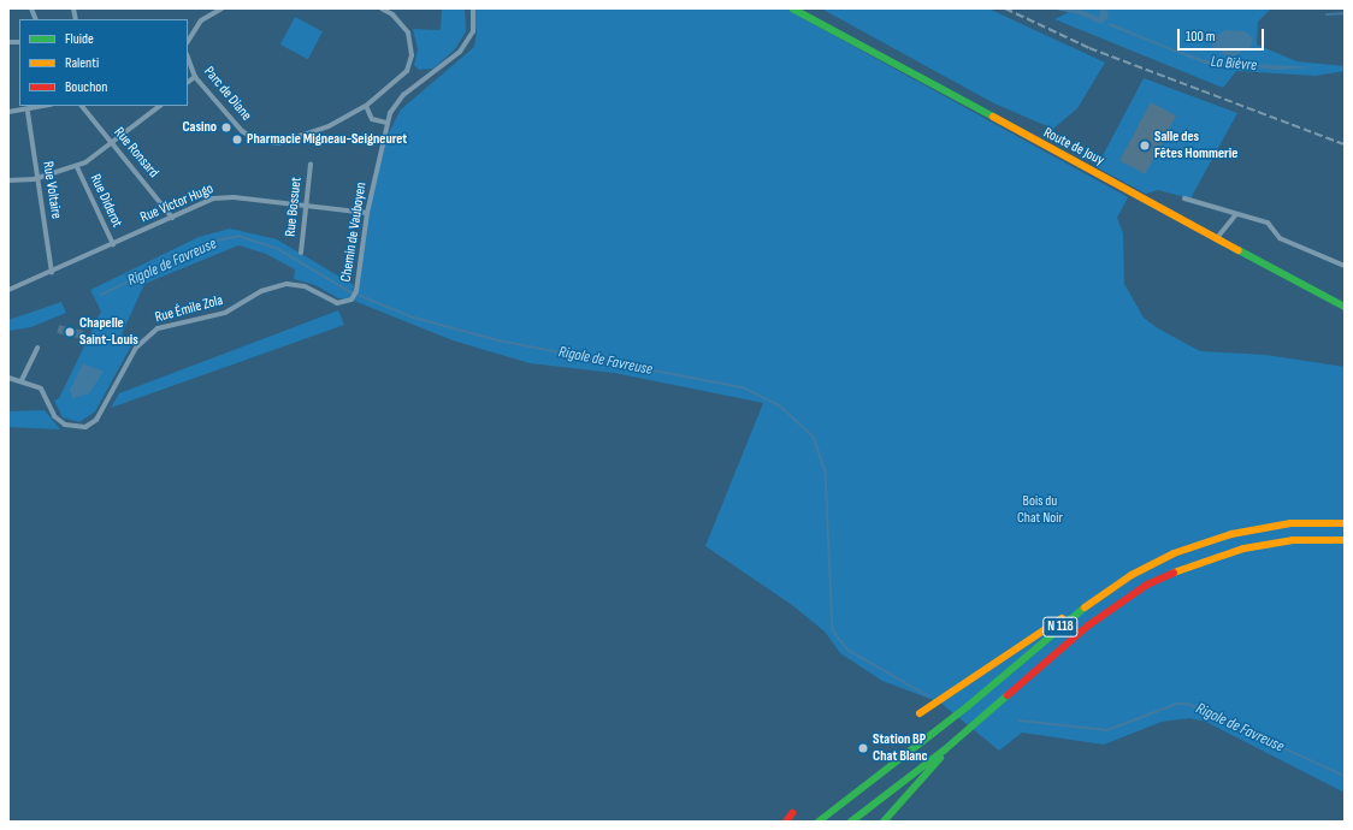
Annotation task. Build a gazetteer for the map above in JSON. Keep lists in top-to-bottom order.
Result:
{
  "streets": {
    "main road": ["Route de Jouy", "N 118"],
    "street": [
      "Parc de Diane",
      "Rue Ronsard",
      "Rue Voltaire",
      "Rue Diderot",
      "Rue Victor Hugo",
      "Rue Bossuet",
      "Chemin de Vauboyen",
      "Rue Émile Zola"
    ]
  },
  "crossings": [
    ["Rue Ronsard", "Rue Victor Hugo"],
    ["Rue Voltaire", "Rue Victor Hugo"],
    ["Rue Diderot", "Rue Victor Hugo"],
    ["Rue Victor Hugo", "Rue Bossuet"],
    ["Rue Victor Hugo", "Chemin de Vauboyen"],
    ["Chemin de Vauboyen", "Rue Émile Zola"]
  ],
  "water": ["La Bièvre", "Rigole de Favreuse"],
  "parks": ["Bois du Chat Noir"],
  "places": [
    "Casino",
    "Pharmacie Migneau-Seigneuret",
    "Salle des Fêtes Hommerie",
    "Chapelle Saint-Louis",
    "Station BP Chat Blanc"
  ],
  "legend": ["Fluide", "Ralenti", "Bouchon"],
  "scale_bar": "100 m"
}
